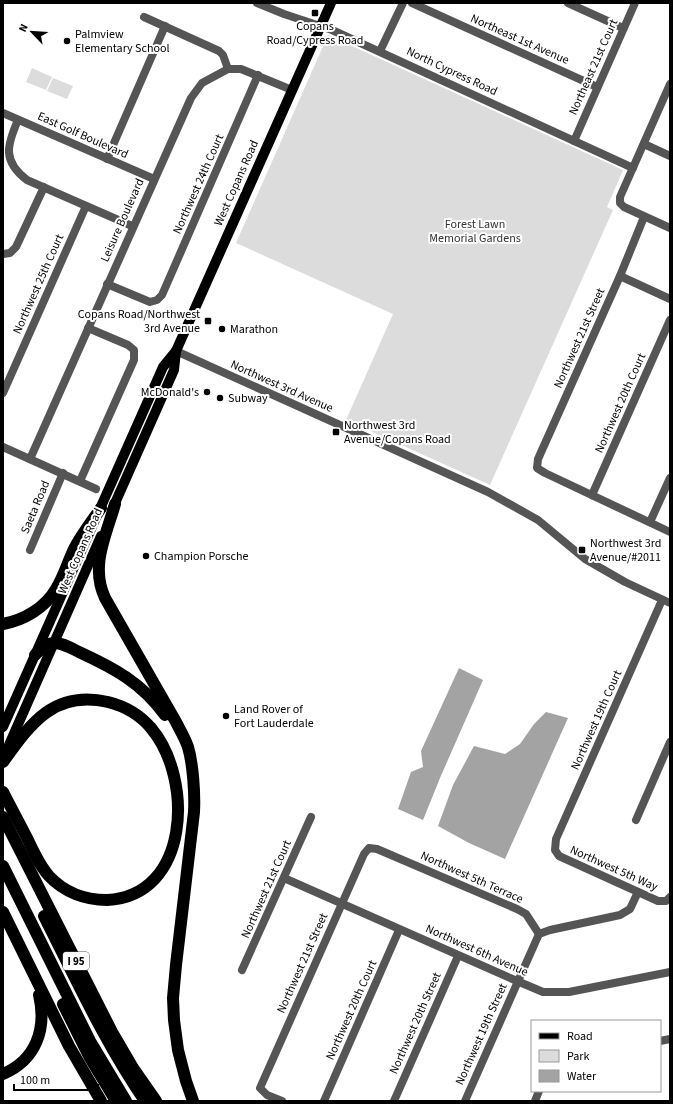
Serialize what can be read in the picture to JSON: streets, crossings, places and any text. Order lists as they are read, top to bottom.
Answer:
{
  "streets": {
    "highway": ["I 95"],
    "main road": ["West Copans Road"],
    "street": [
      "Northeast 1st Avenue",
      "Northeast 21st Court",
      "North Cypress Road",
      "East Golf Boulevard",
      "Northwest 24th Court",
      "Leisure Boulevard",
      "Northwest 25th Court",
      "Northwest 21st Street",
      "Northwest 3rd Avenue",
      "Northwest 20th Court",
      "Saeta Road",
      "Northwest 19th Court",
      "Northwest 5th Way",
      "Northwest 5th Terrace",
      "Northwest 21st Court",
      "Northwest 6th Avenue",
      "Northwest 20th Street",
      "Northwest 19th Street"
    ]
  },
  "crossings": [
    ["Northeast 1st Avenue", "Northeast 21st Court"],
    ["Northeast 21st Court", "North Cypress Road"],
    ["North Cypress Road", "West Copans Road"],
    ["East Golf Boulevard", "Leisure Boulevard"],
    ["West Copans Road", "Northwest 3rd Avenue"],
    ["Northwest 24th Court", "Leisure Boulevard"],
    ["Northwest 21st Street", "Northwest 20th Court"],
    ["Northwest 21st Street", "Northwest 5th Terrace"],
    ["Northwest 21st Street", "Northwest 6th Avenue"],
    ["Northwest 3rd Avenue", "Northwest 19th Court"],
    ["Northwest 20th Court", "Northwest 6th Avenue"],
    ["Northwest 19th Court", "Northwest 5th Way"],
    ["Northwest 5th Terrace", "Northwest 19th Street"],
    ["Northwest 21st Court", "Northwest 6th Avenue"],
    ["Northwest 6th Avenue", "Northwest 20th Street"],
    ["Northwest 6th Avenue", "Northwest 19th Street"]
  ],
  "parks": ["Forest Lawn Memorial Gardens"],
  "places": {
    "transit": [
      "Copans Road/Cypress Road",
      "Copans Road/Northwest 3rd Avenue",
      "Northwest 3rd Avenue/Copans Road",
      "Northwest 3rd Avenue/#2011"
    ],
    "other": [
      "Palmview Elementary School",
      "Marathon",
      "McDonald's",
      "Subway",
      "Champion Porsche",
      "Land Rover of Fort Lauderdale"
    ]
  },
  "legend": ["Road", "Park", "Water"],
  "scale_bar": "100 m",
  "north": "top left"
}
